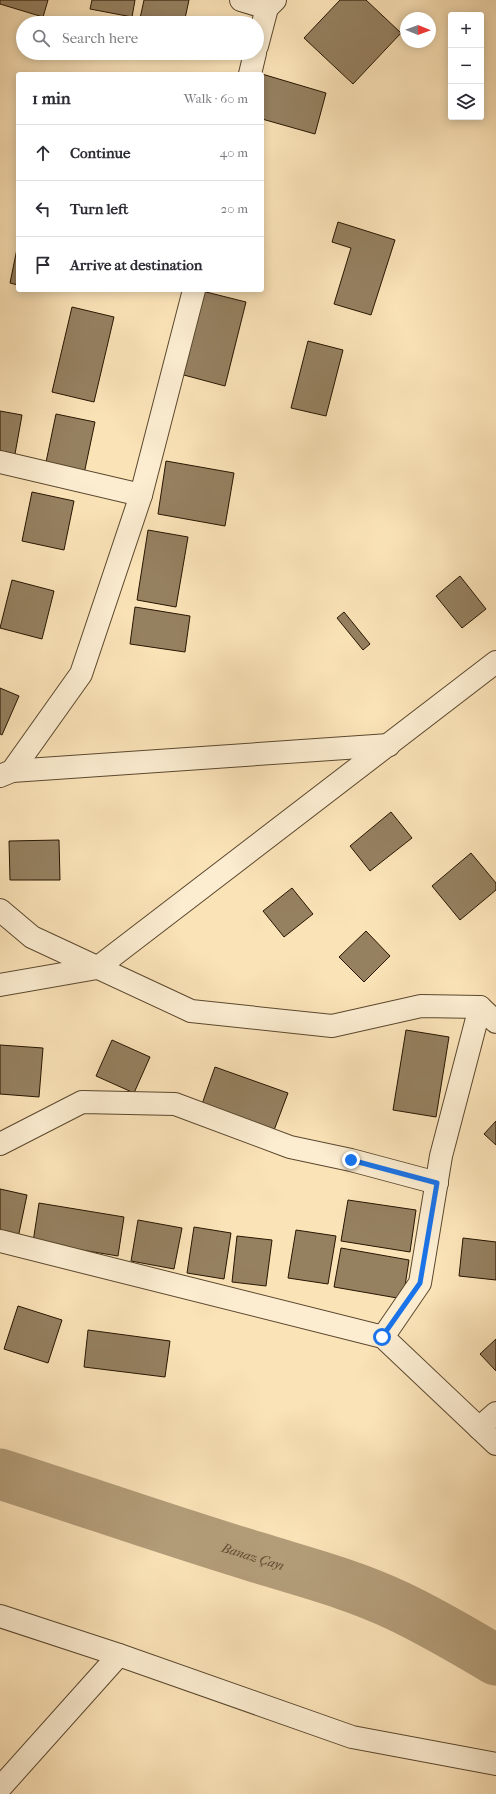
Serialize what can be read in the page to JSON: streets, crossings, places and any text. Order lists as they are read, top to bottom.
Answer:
{
  "water": ["Banaz Çayı"],
  "north": "right",
  "page": {
    "map_buttons": ["+", "−"],
    "search": "Search here",
    "heading": ["1 min", "Walk · 60 m"],
    "list": [
      ["Continue", "40 m"],
      ["Turn left", "20 m"],
      "Arrive at destination"
    ]
  }
}
